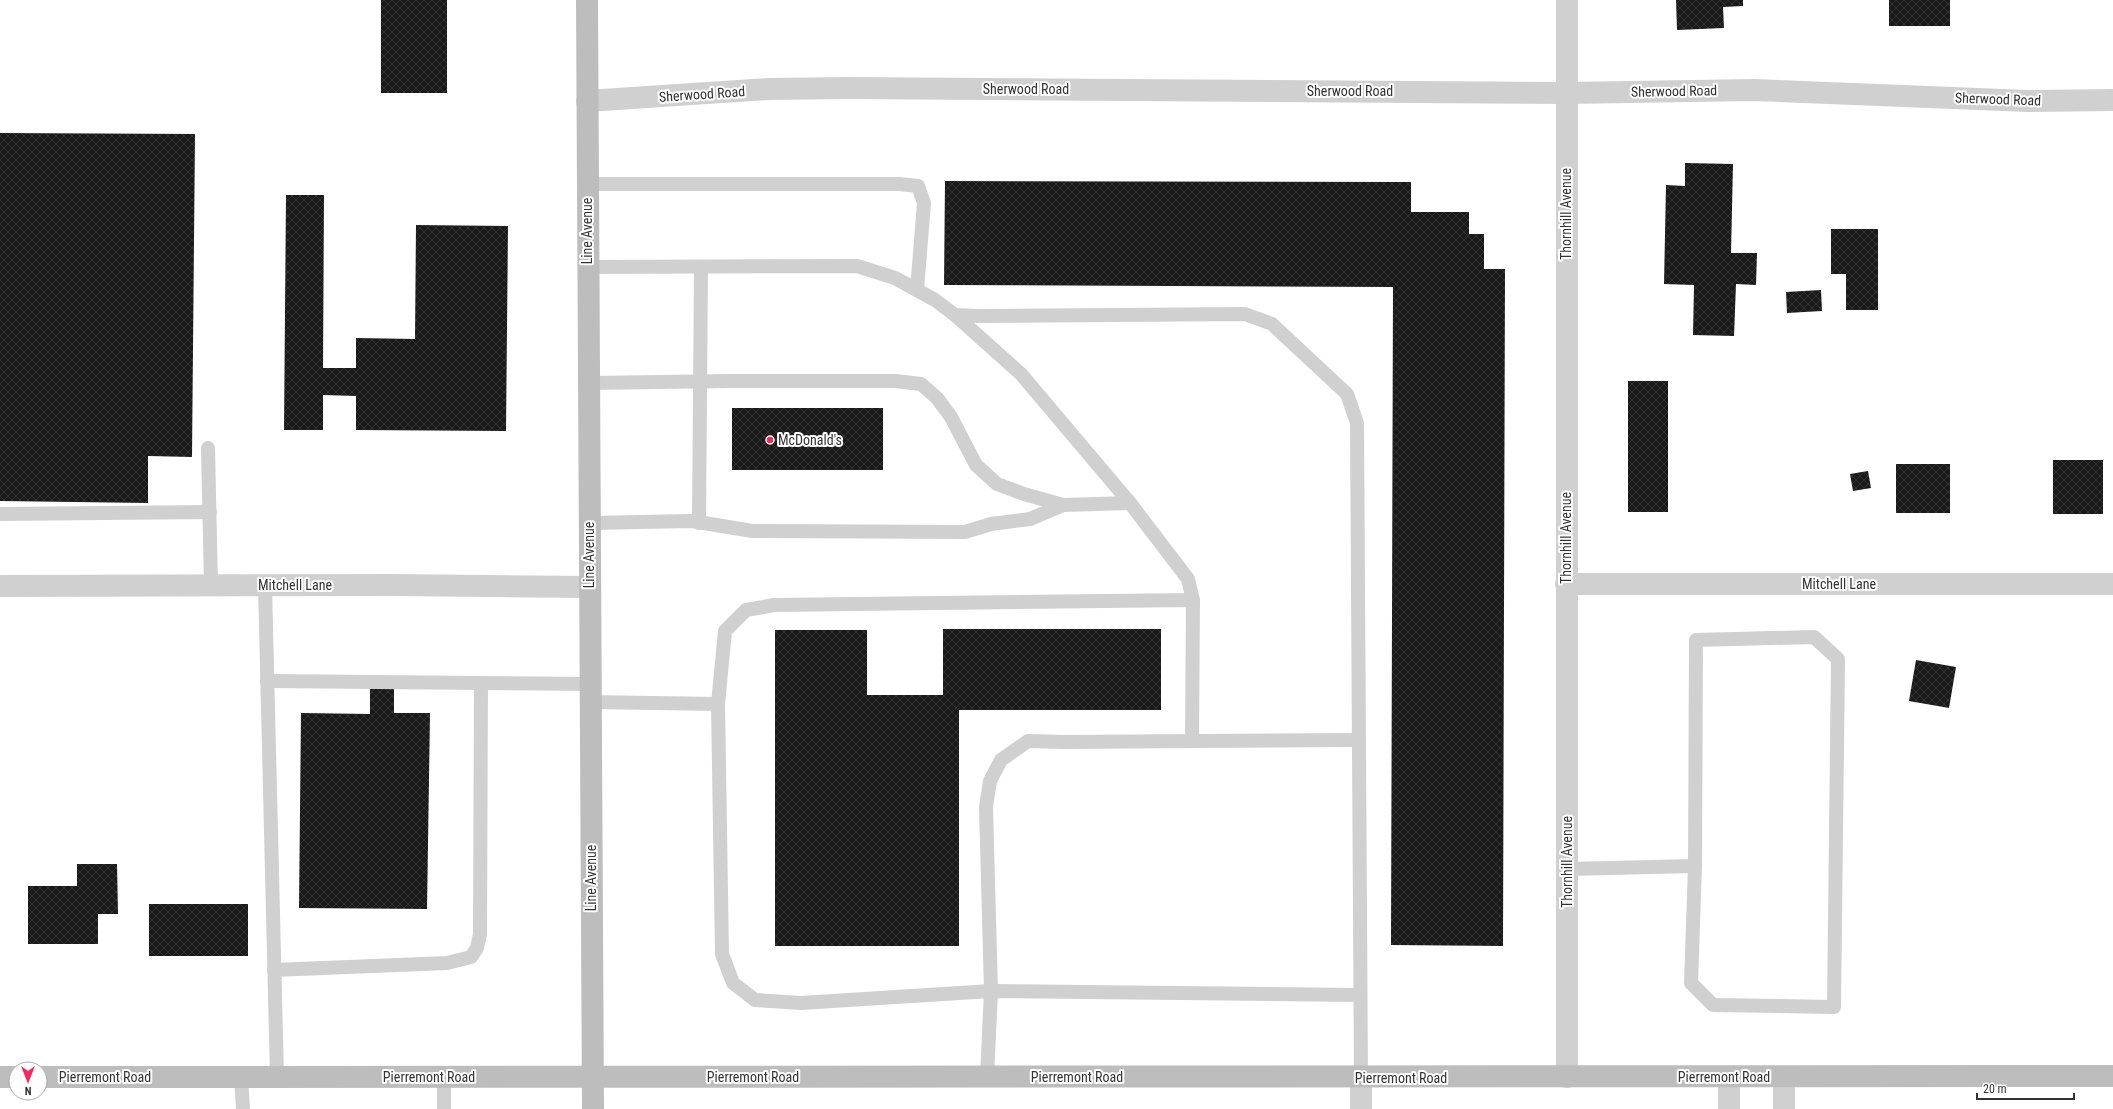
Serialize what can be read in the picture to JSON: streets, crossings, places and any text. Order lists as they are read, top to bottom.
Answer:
{
  "streets": {
    "main road": ["Line Avenue", "Pierremont Road"],
    "street": ["Sherwood Road", "Thornhill Avenue", "Mitchell Lane"]
  },
  "crossings": [
    ["Sherwood Road", "Thornhill Avenue"],
    ["Sherwood Road", "Line Avenue"],
    ["Thornhill Avenue", "Mitchell Lane"],
    ["Thornhill Avenue", "Pierremont Road"],
    ["Line Avenue", "Mitchell Lane"],
    ["Line Avenue", "Pierremont Road"]
  ],
  "places": ["McDonald's"],
  "scale_bar": "20 m",
  "north": "bottom"
}
